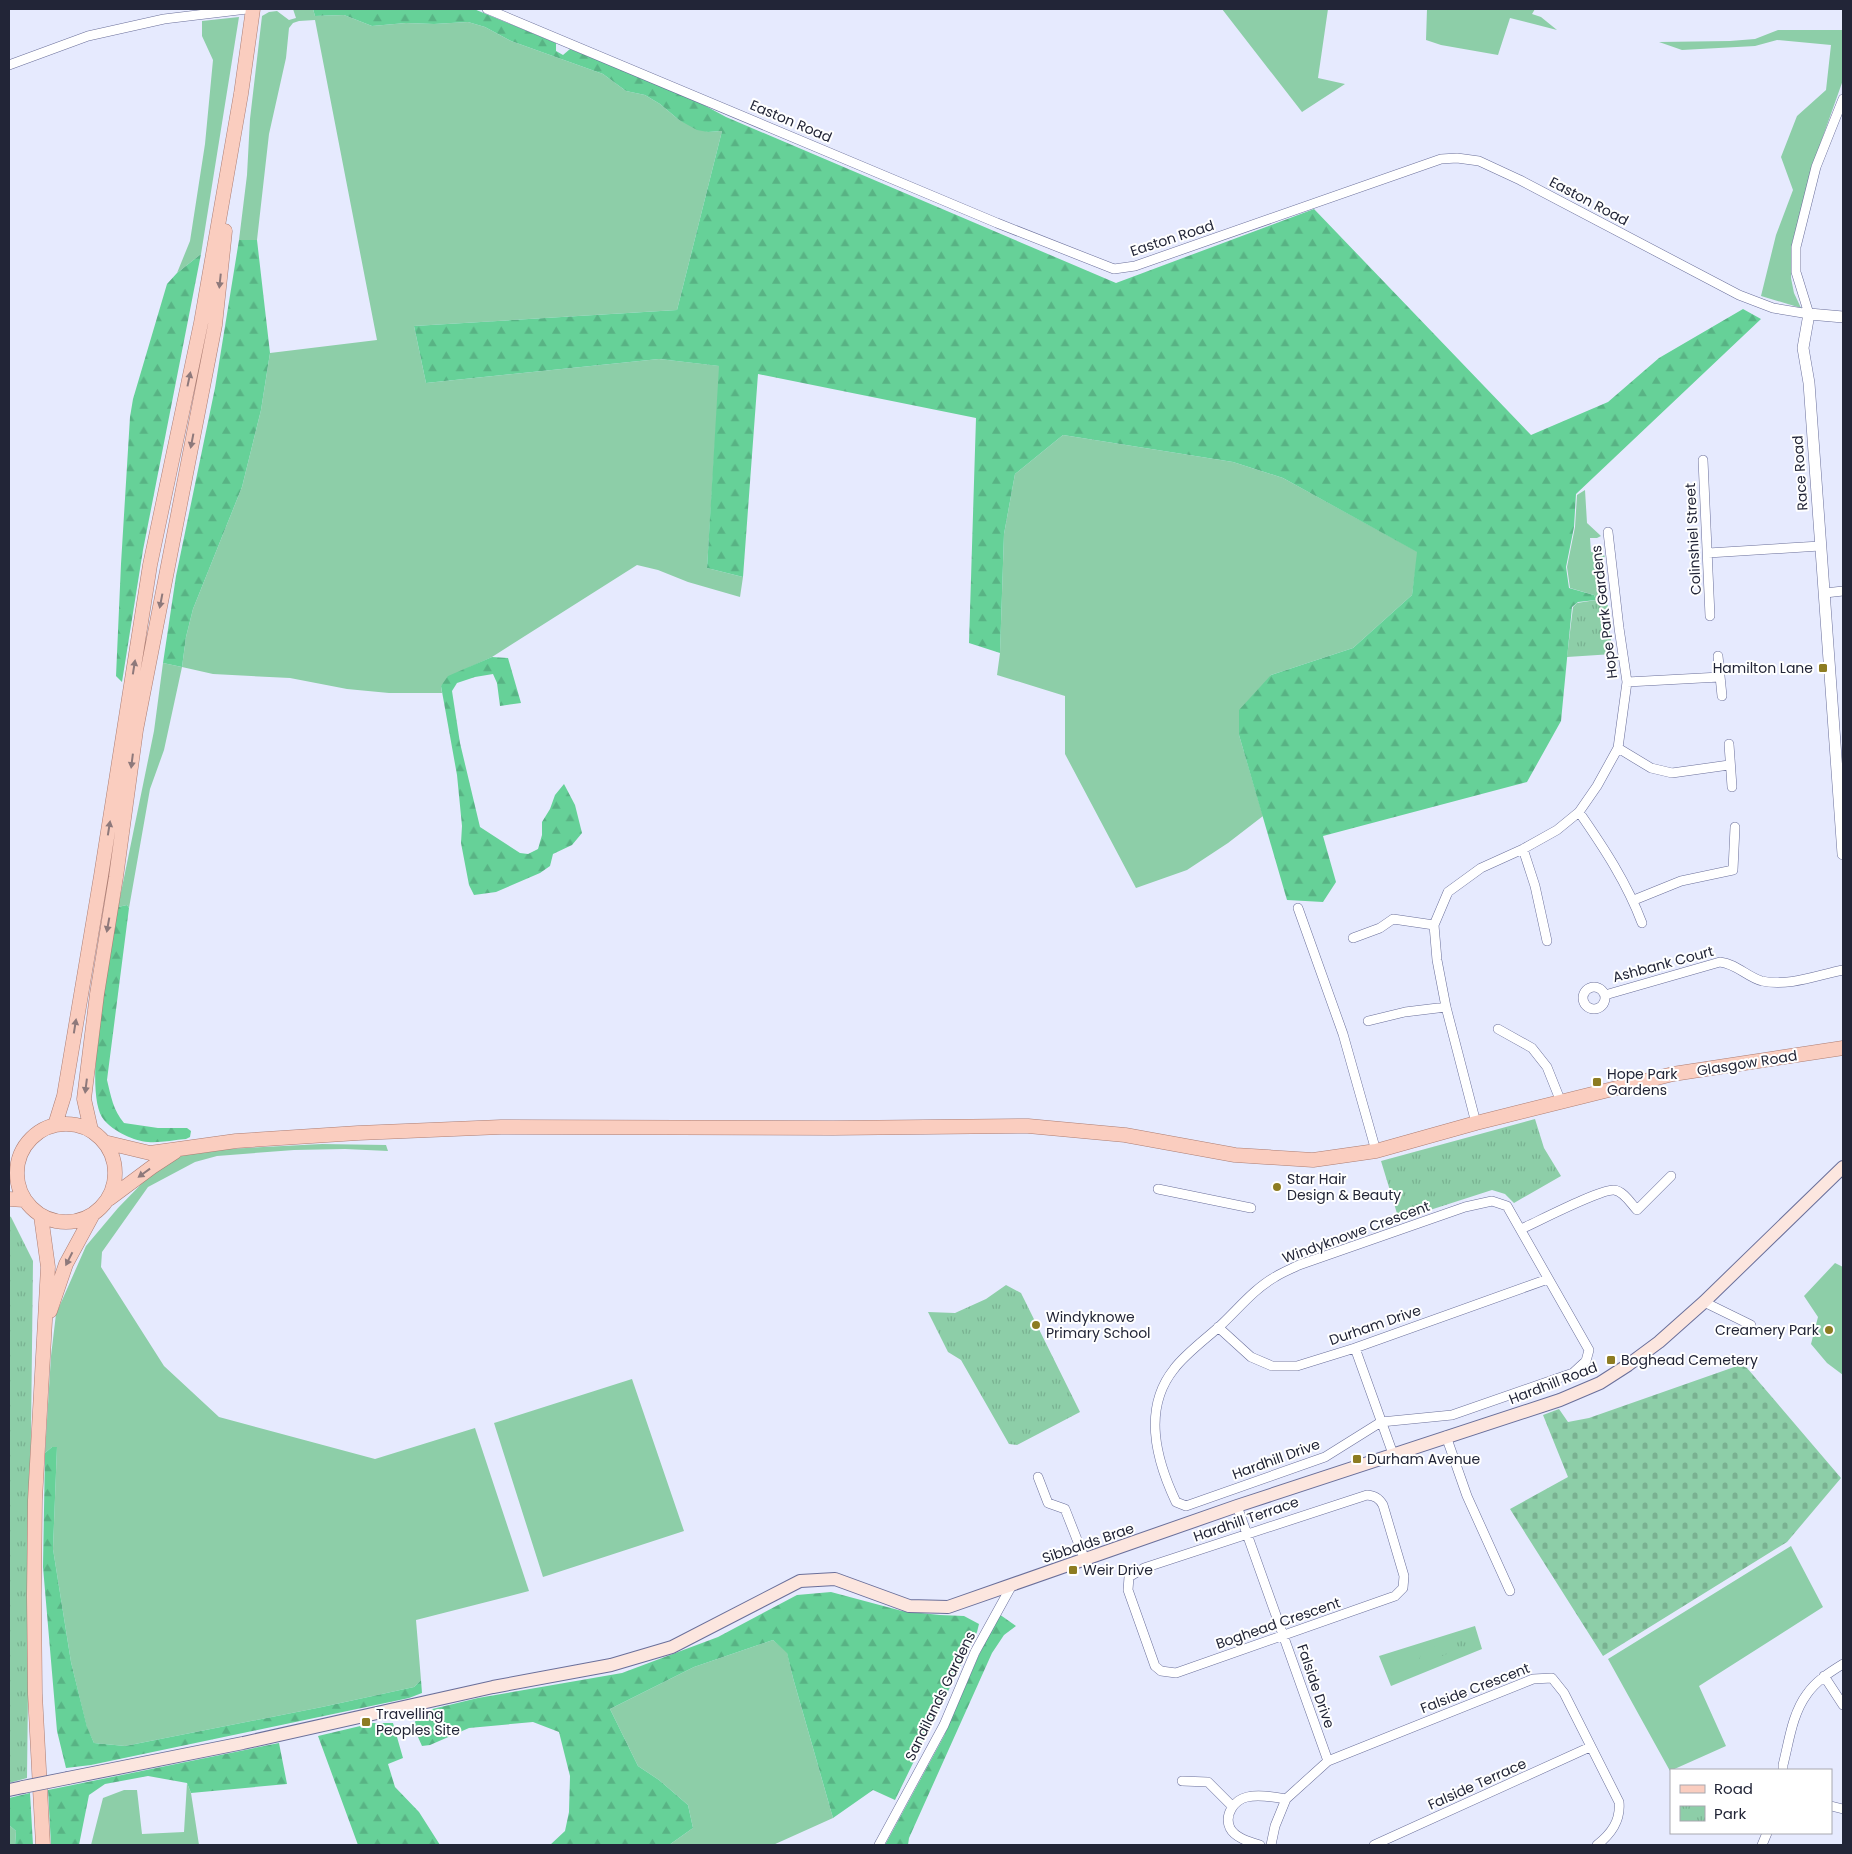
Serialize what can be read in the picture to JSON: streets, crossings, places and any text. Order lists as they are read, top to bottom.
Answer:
{
  "streets": {
    "main road": ["Glasgow Road", "Hardhill Road", "Sibbalds Brae"],
    "street": [
      "Easton Road",
      "Race Road",
      "Colinshiel Street",
      "Hope Park Gardens",
      "Ashbank Court",
      "Windyknowe Crescent",
      "Durham Drive",
      "Hardhill Drive",
      "Hardhill Terrace",
      "Boghead Crescent",
      "Falside Drive",
      "Falside Crescent",
      "Sandilands Gardens",
      "Falside Terrace"
    ]
  },
  "crossings": [
    ["Easton Road", "Race Road"],
    ["Hope Park Gardens", "Glasgow Road"],
    ["Windyknowe Crescent", "Durham Drive"],
    ["Windyknowe Crescent", "Hardhill Drive"],
    ["Hardhill Road", "Sibbalds Brae"],
    ["Hardhill Road", "Falside Drive"],
    ["Hardhill Terrace", "Boghead Crescent"],
    ["Hardhill Terrace", "Falside Drive"],
    ["Sibbalds Brae", "Falside Drive"],
    ["Sibbalds Brae", "Sandilands Gardens"],
    ["Boghead Crescent", "Falside Drive"],
    ["Falside Drive", "Falside Crescent"],
    ["Falside Crescent", "Falside Terrace"]
  ],
  "places": {
    "transit": [
      "Hamilton Lane",
      "Hope Park Gardens",
      "Boghead Cemetery",
      "Durham Avenue",
      "Weir Drive",
      "Travelling Peoples Site"
    ],
    "other": ["Star Hair Design & Beauty", "Windyknowe Primary School", "Creamery Park"]
  },
  "legend": ["Road", "Park"]
}
